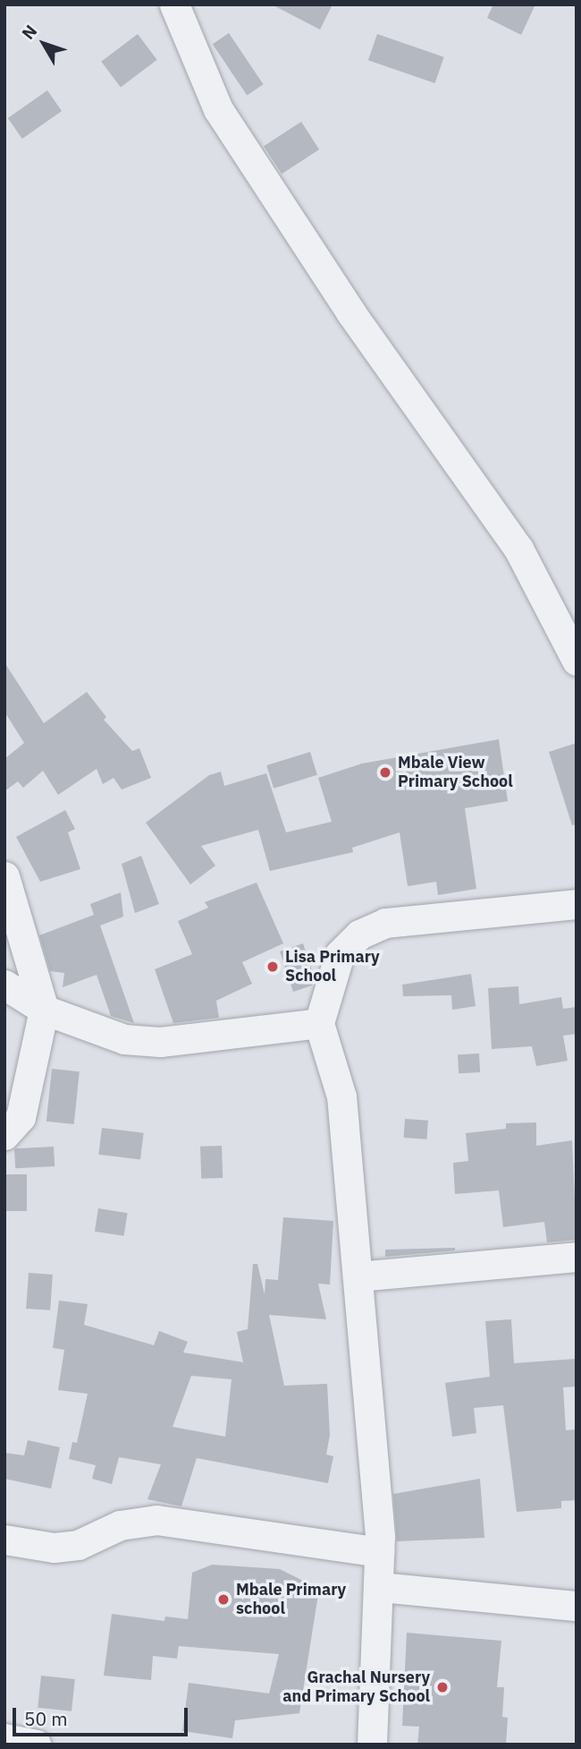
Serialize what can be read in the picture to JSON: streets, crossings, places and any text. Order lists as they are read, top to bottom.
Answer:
{
  "places": [
    "Mbale View Primary School",
    "Lisa Primary School",
    "Mbale Primary school",
    "Grachal Nursery and Primary School"
  ],
  "scale_bar": "50 m",
  "north": "top left"
}
